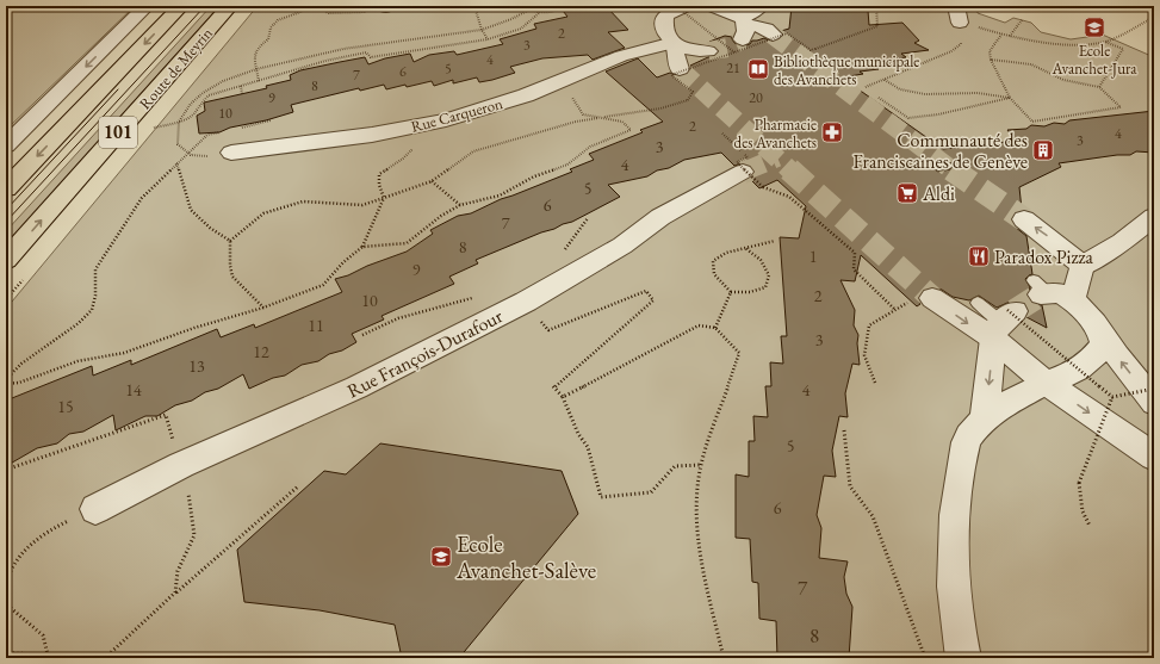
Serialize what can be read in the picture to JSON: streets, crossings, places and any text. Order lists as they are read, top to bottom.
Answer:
{
  "streets": {
    "main road": ["Route de Meyrin", "101"],
    "street": ["Rue Carqueron", "Rue François-Durafour"]
  },
  "places": {
    "school or university": ["Ecole Avanchet-Jura", "Ecole Avanchet-Salève"],
    "library": ["Bibliothèque municipale des Avanchets"],
    "pharmacy": ["Pharmacie des Avanchets"],
    "building": ["Communauté des Franciscaines de Genève"],
    "supermarket": ["Aldi"],
    "restaurant": ["Paradox Pizza"]
  },
  "house_numbers": [
    "2",
    "3",
    "4",
    "5",
    "21",
    "6",
    "7",
    "8",
    "9",
    "20",
    "10",
    "2",
    "4",
    "3",
    "3",
    "4",
    "5",
    "6",
    "7",
    "8",
    "1",
    "9",
    "2",
    "10",
    "11",
    "3",
    "12",
    "13",
    "14",
    "4",
    "15",
    "5",
    "6",
    "7",
    "8"
  ]
}
